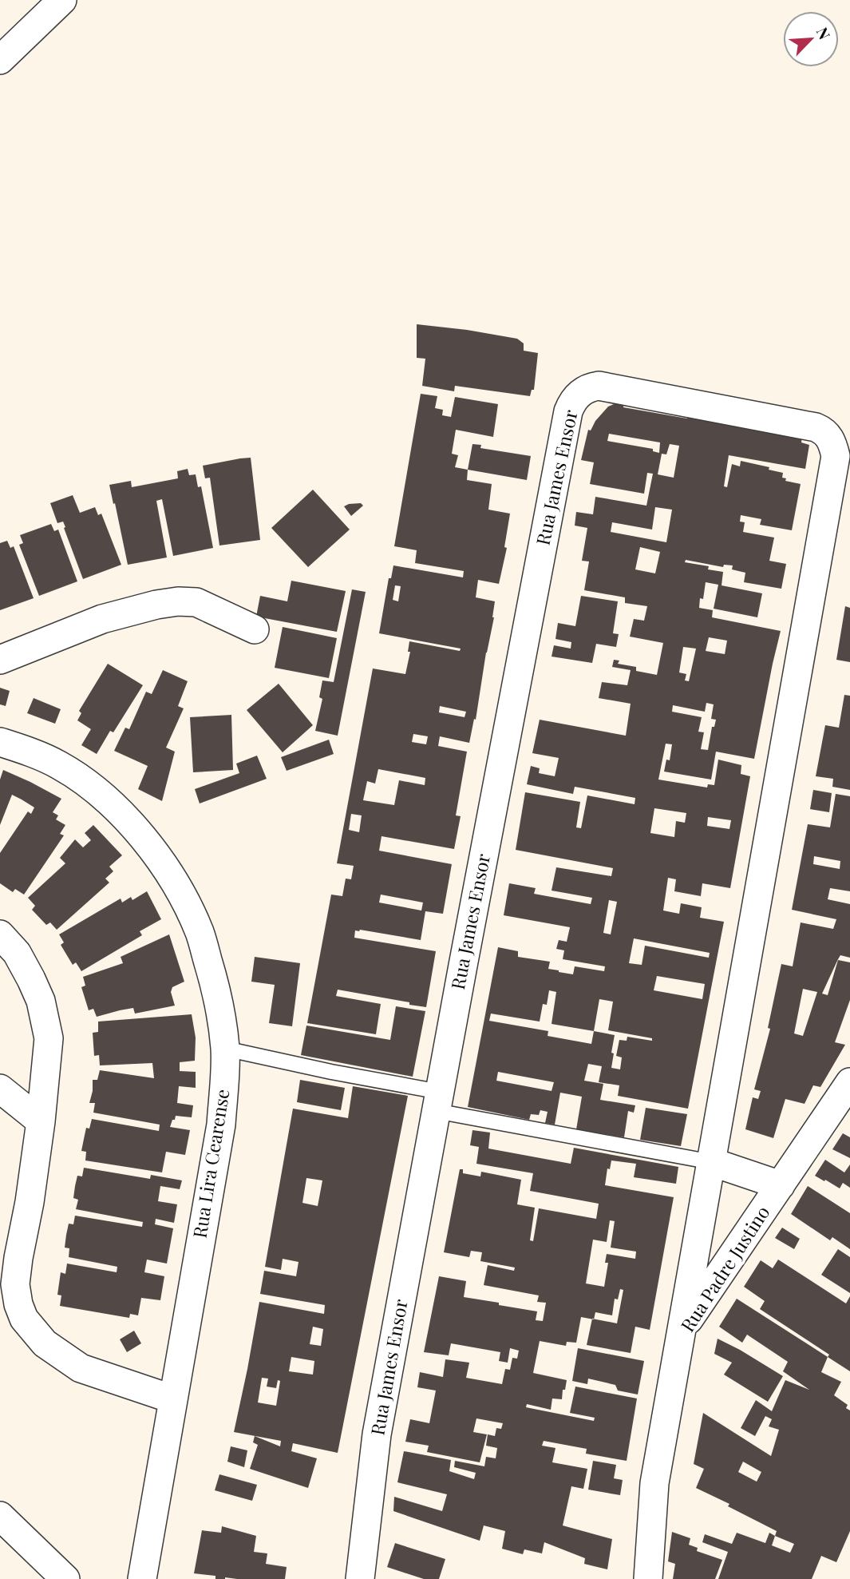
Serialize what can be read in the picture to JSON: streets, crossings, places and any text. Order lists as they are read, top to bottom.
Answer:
{
  "streets": {
    "street": ["Rua James Ensor", "Rua Lira Cearense", "Rua Padre Justino"]
  },
  "crossings": [
    ["Rua James Ensor", "Rua Padre Justino"]
  ],
  "north": "top right"
}
